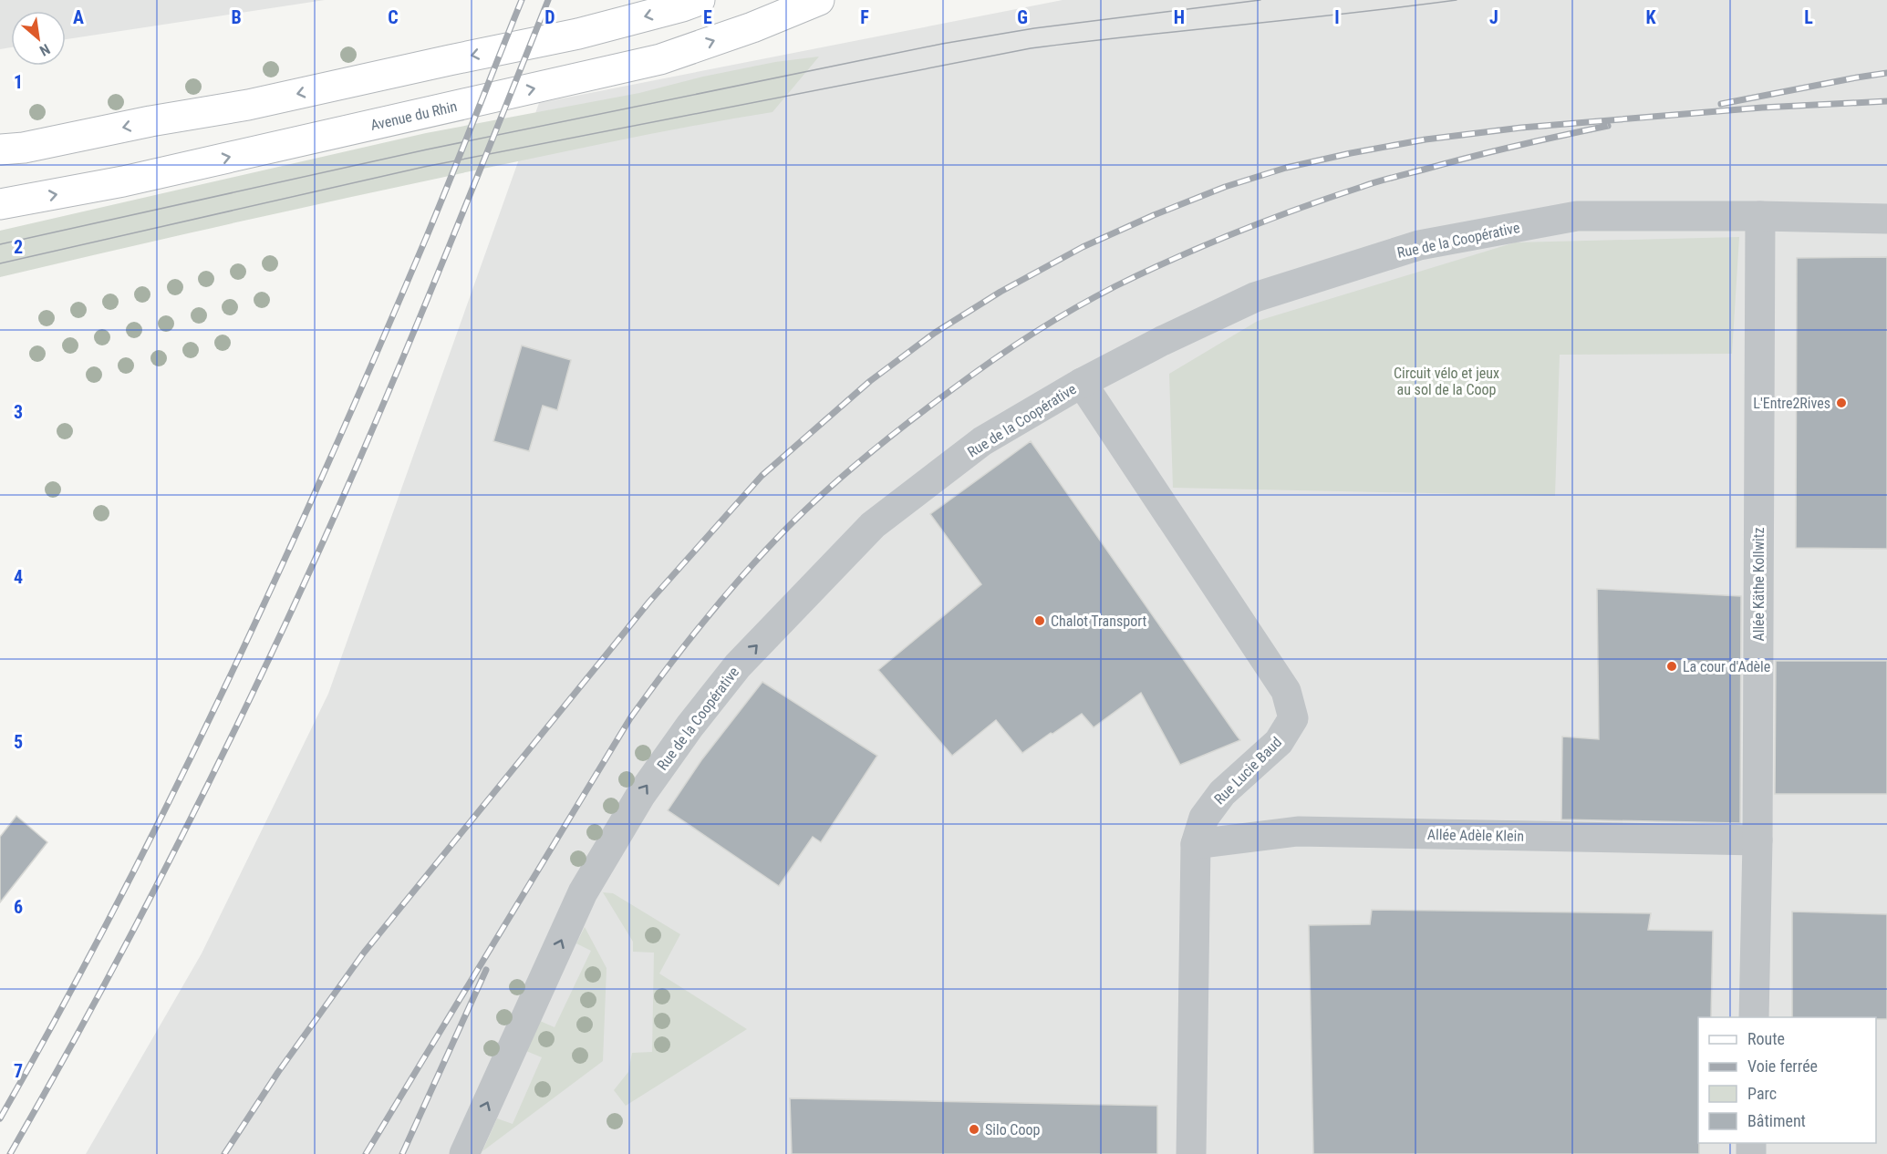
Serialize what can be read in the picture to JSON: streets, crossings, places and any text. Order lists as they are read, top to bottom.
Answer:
{
  "streets": {
    "main road": ["Avenue du Rhin"],
    "street": [
      "Rue de la Coopérative",
      "Allée Käthe Kollwitz",
      "Rue Lucie Baud",
      "Allée Adèle Klein"
    ]
  },
  "crossings": [
    ["Rue de la Coopérative", "Allée Käthe Kollwitz"],
    ["Rue de la Coopérative", "Rue Lucie Baud"],
    ["Allée Käthe Kollwitz", "Allée Adèle Klein"],
    ["Rue Lucie Baud", "Allée Adèle Klein"]
  ],
  "one_way": ["Rue de la Coopérative"],
  "parks": ["Circuit vélo et jeux au sol de la Coop"],
  "places": [
    "L'Entre2Rives",
    "Chalot Transport",
    "La cour d'Adèle",
    "Silo Coop"
  ],
  "legend": [
    "Route",
    "Voie ferrée",
    "Parc",
    "Bâtiment"
  ],
  "north": "bottom right",
  "grid": {
    "columns": [
      "A",
      "B",
      "C",
      "D",
      "E",
      "F",
      "G",
      "H",
      "I",
      "J",
      "K",
      "L"
    ],
    "rows": [
      "1",
      "2",
      "3",
      "4",
      "5",
      "6",
      "7"
    ]
  }
}
